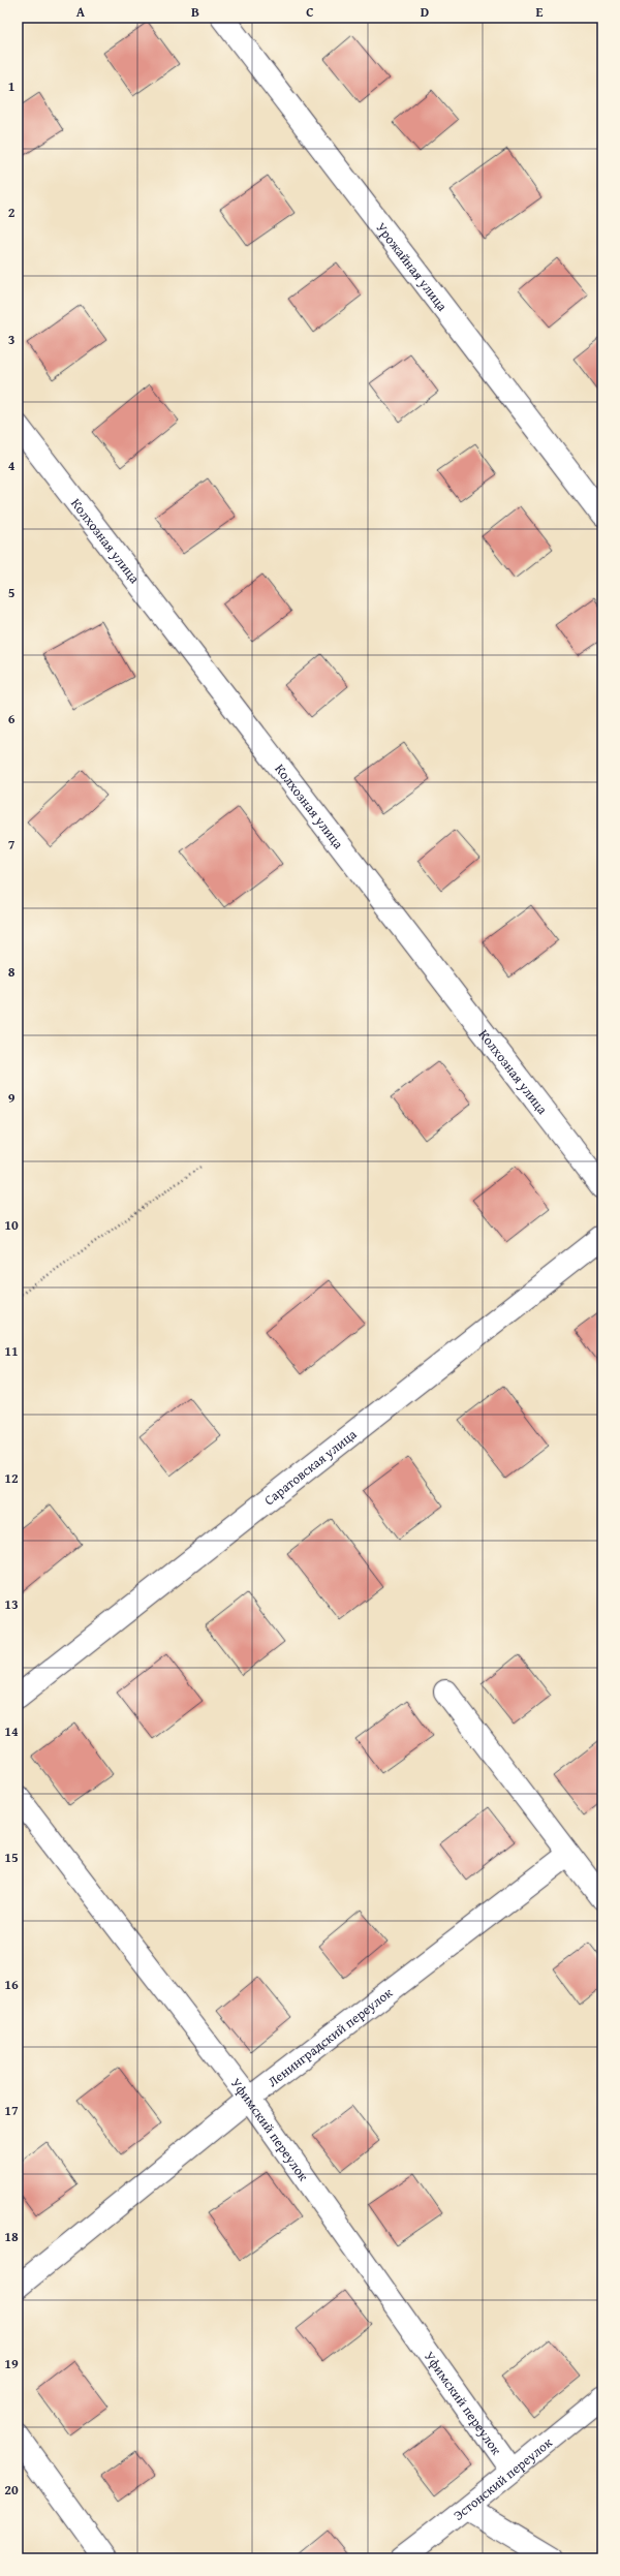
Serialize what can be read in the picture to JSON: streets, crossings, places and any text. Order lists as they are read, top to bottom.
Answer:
{
  "streets": {
    "street": [
      "Урожайная улица",
      "Колхозная улица",
      "Саратовская улица",
      "Ленинградский переулок",
      "Уфимский переулок",
      "Эстонский переулок"
    ]
  },
  "crossings": [
    ["Ленинградский переулок", "Уфимский переулок"],
    ["Уфимский переулок", "Эстонский переулок"]
  ],
  "grid": {
    "columns": [
      "A",
      "B",
      "C",
      "D",
      "E"
    ],
    "rows": [
      "1",
      "2",
      "3",
      "4",
      "5",
      "6",
      "7",
      "8",
      "9",
      "10",
      "11",
      "12",
      "13",
      "14",
      "15",
      "16",
      "17",
      "18",
      "19",
      "20"
    ]
  }
}
